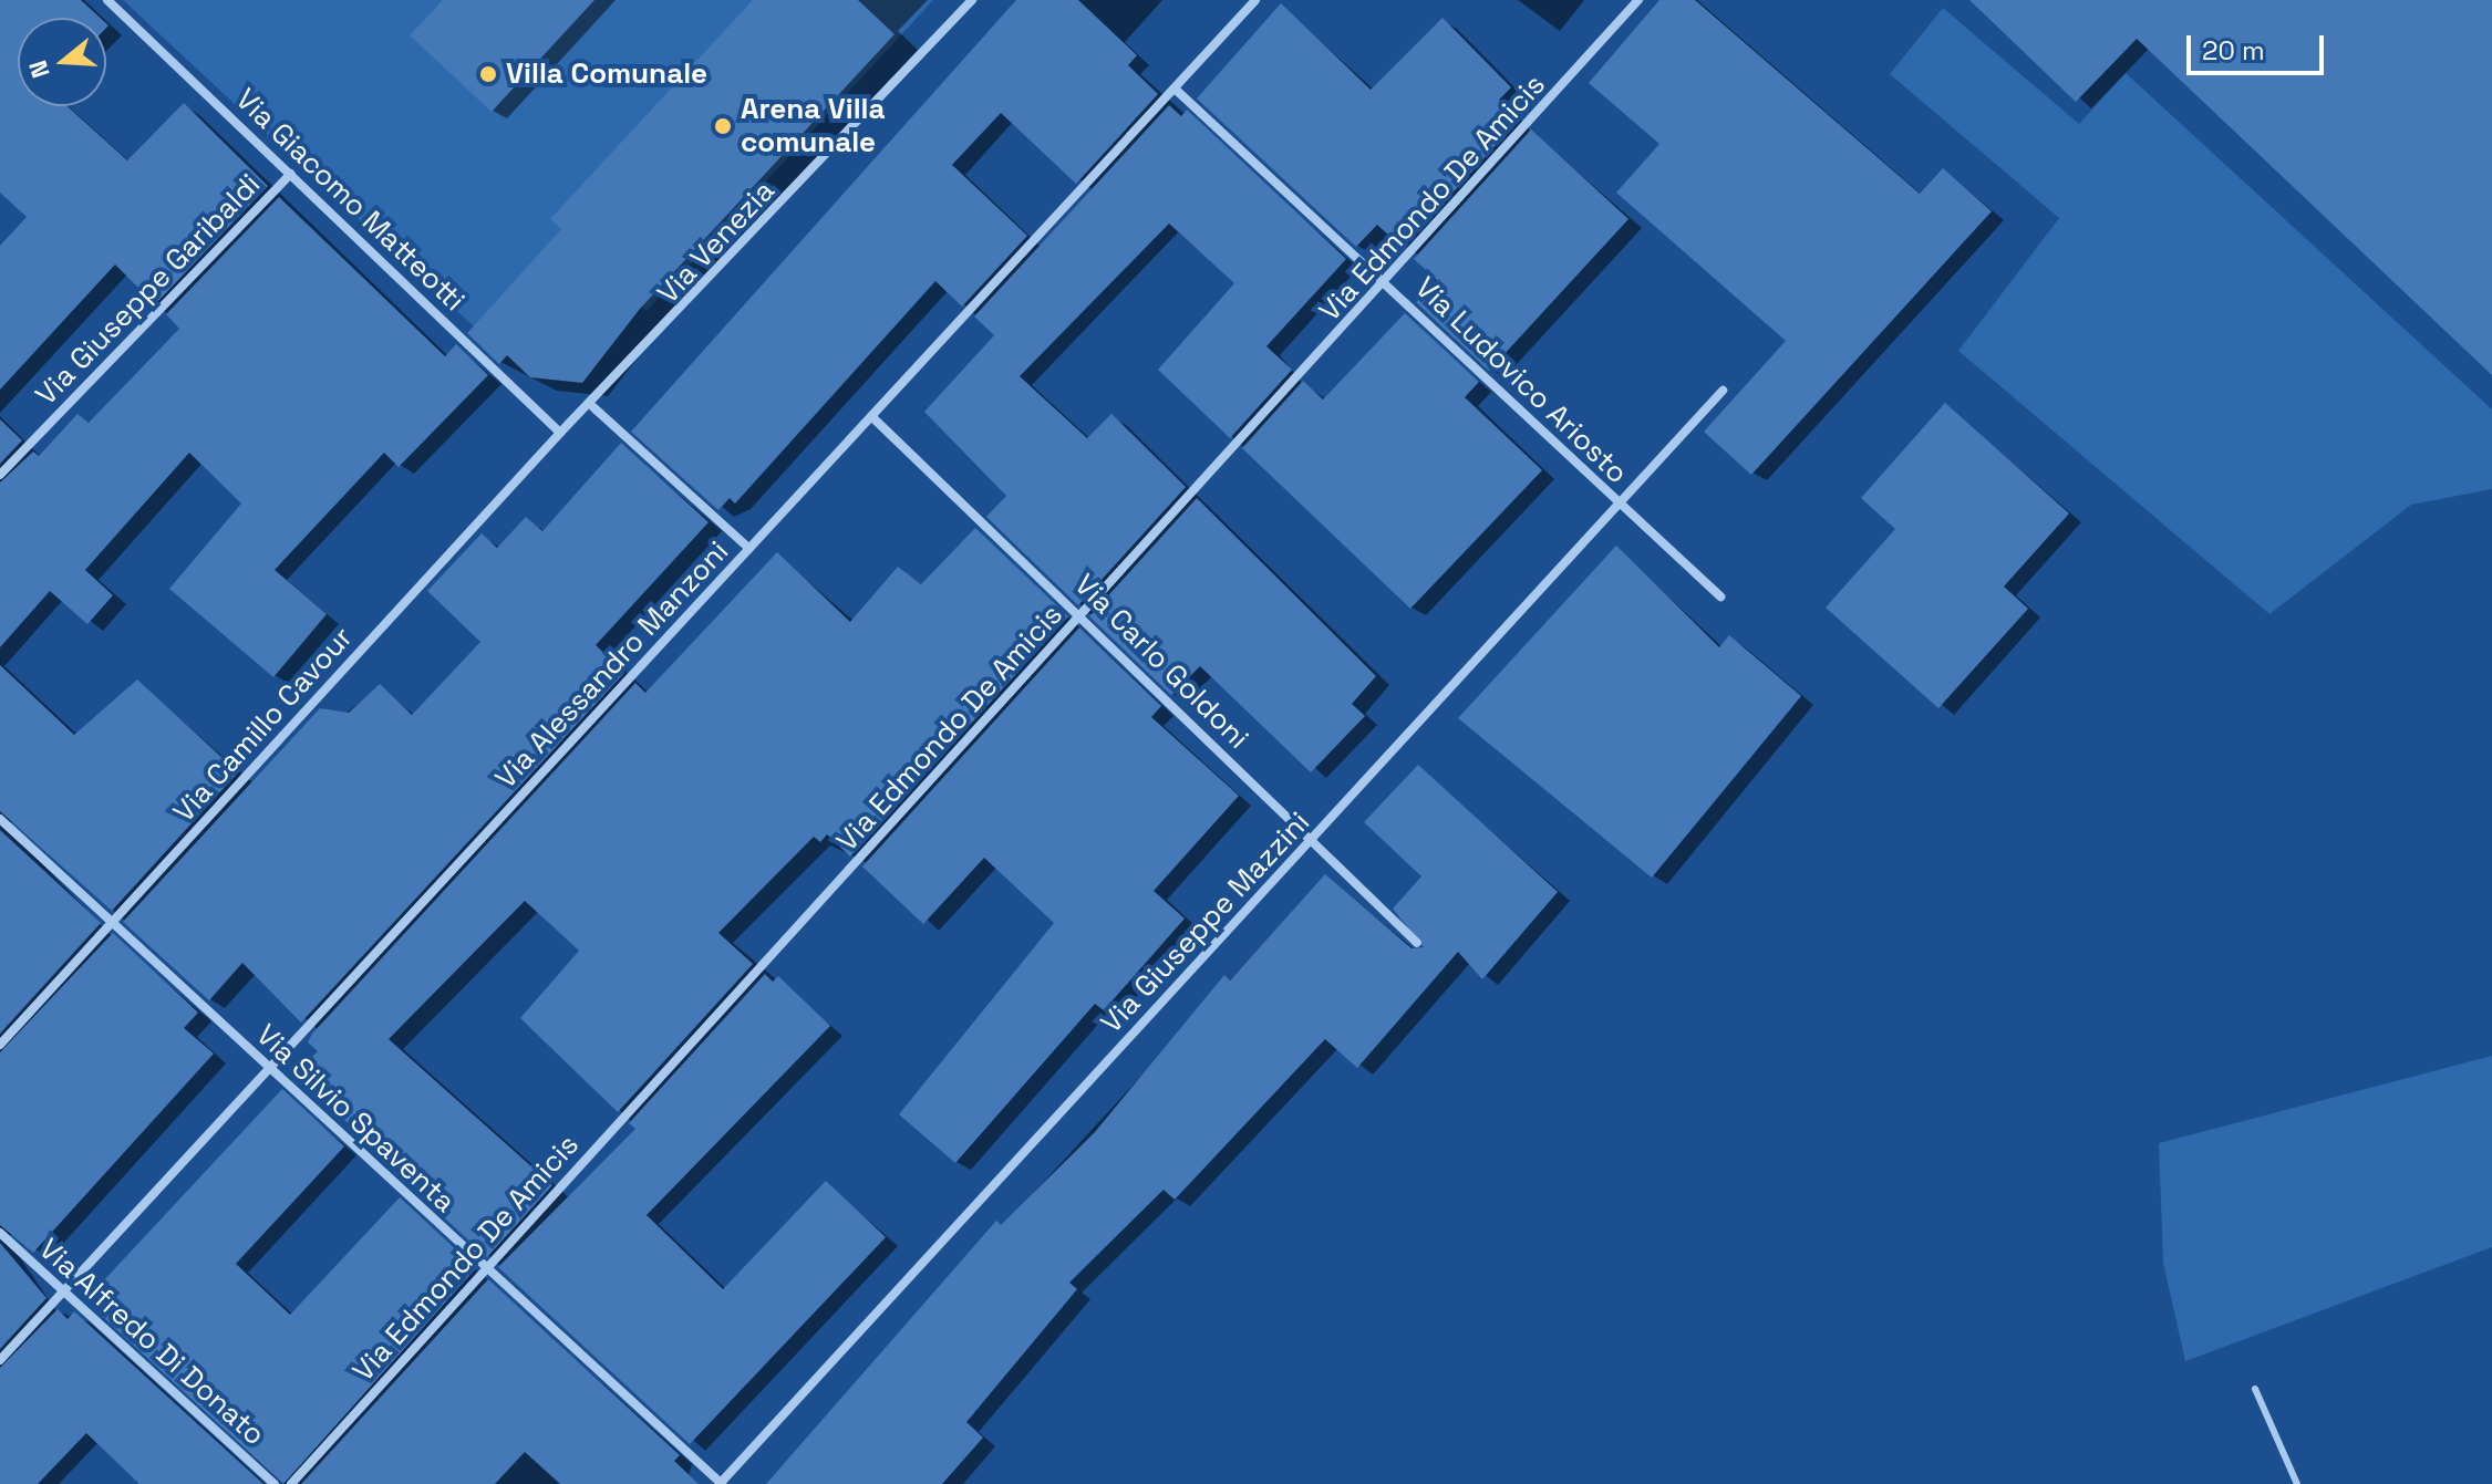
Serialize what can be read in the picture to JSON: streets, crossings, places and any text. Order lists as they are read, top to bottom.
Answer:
{
  "streets": {
    "street": [
      "Via Edmondo De Amicis",
      "Via Giacomo Matteotti",
      "Via Venezia",
      "Via Giuseppe Garibaldi",
      "Via Ludovico Ariosto",
      "Via Carlo Goldoni",
      "Via Alessandro Manzoni",
      "Via Camillo Cavour",
      "Via Giuseppe Mazzini",
      "Via Silvio Spaventa",
      "Via Alfredo Di Donato"
    ]
  },
  "crossings": [
    ["Via Edmondo De Amicis", "Via Ludovico Ariosto"],
    ["Via Edmondo De Amicis", "Via Carlo Goldoni"],
    ["Via Edmondo De Amicis", "Via Silvio Spaventa"],
    ["Via Giacomo Matteotti", "Via Venezia"],
    ["Via Giacomo Matteotti", "Via Giuseppe Garibaldi"],
    ["Via Giacomo Matteotti", "Via Camillo Cavour"],
    ["Via Venezia", "Via Camillo Cavour"],
    ["Via Ludovico Ariosto", "Via Alessandro Manzoni"],
    ["Via Ludovico Ariosto", "Via Giuseppe Mazzini"],
    ["Via Carlo Goldoni", "Via Alessandro Manzoni"],
    ["Via Carlo Goldoni", "Via Giuseppe Mazzini"],
    ["Via Alessandro Manzoni", "Via Silvio Spaventa"],
    ["Via Alessandro Manzoni", "Via Alfredo Di Donato"],
    ["Via Camillo Cavour", "Via Silvio Spaventa"],
    ["Via Giuseppe Mazzini", "Via Silvio Spaventa"]
  ],
  "places": ["Villa Comunale", "Arena Villa comunale"],
  "scale_bar": "20 m",
  "north": "left"
}
